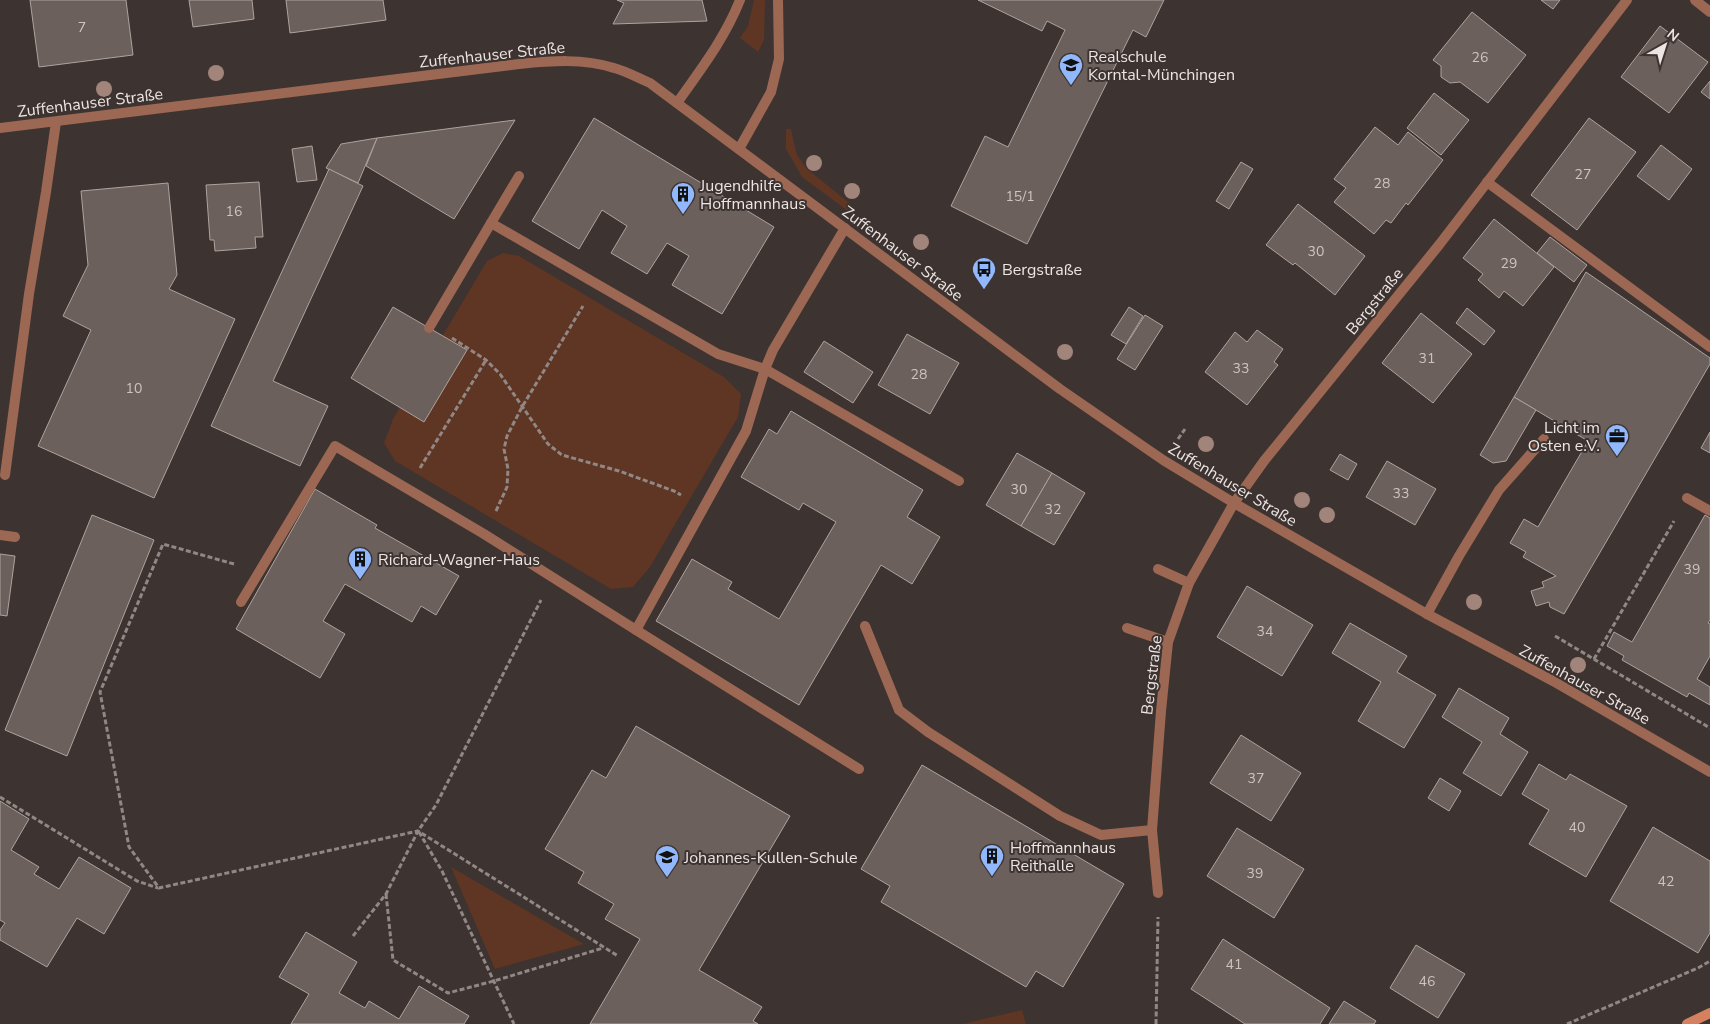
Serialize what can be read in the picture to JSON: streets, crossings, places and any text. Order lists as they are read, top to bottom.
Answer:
{
  "streets": {
    "street": ["Zuffenhauser Straße", "Bergstraße"]
  },
  "crossings": [
    ["Zuffenhauser Straße", "Bergstraße"]
  ],
  "places": {
    "school or university": ["Realschule Korntal-Münchingen", "Johannes-Kullen-Schule"],
    "building": ["Jugendhilfe Hoffmannhaus", "Richard-Wagner-Haus", "Hoffmannhaus Reithalle"],
    "bus stop": ["Bergstraße"],
    "office": ["Licht im Osten e.V."]
  },
  "house_numbers": [
    "7",
    "26",
    "27",
    "28",
    "15/1",
    "16",
    "30",
    "29",
    "31",
    "33",
    "28",
    "10",
    "30",
    "33",
    "32",
    "39",
    "34",
    "37",
    "40",
    "39",
    "42",
    "41",
    "46"
  ],
  "north": "top right"
}
